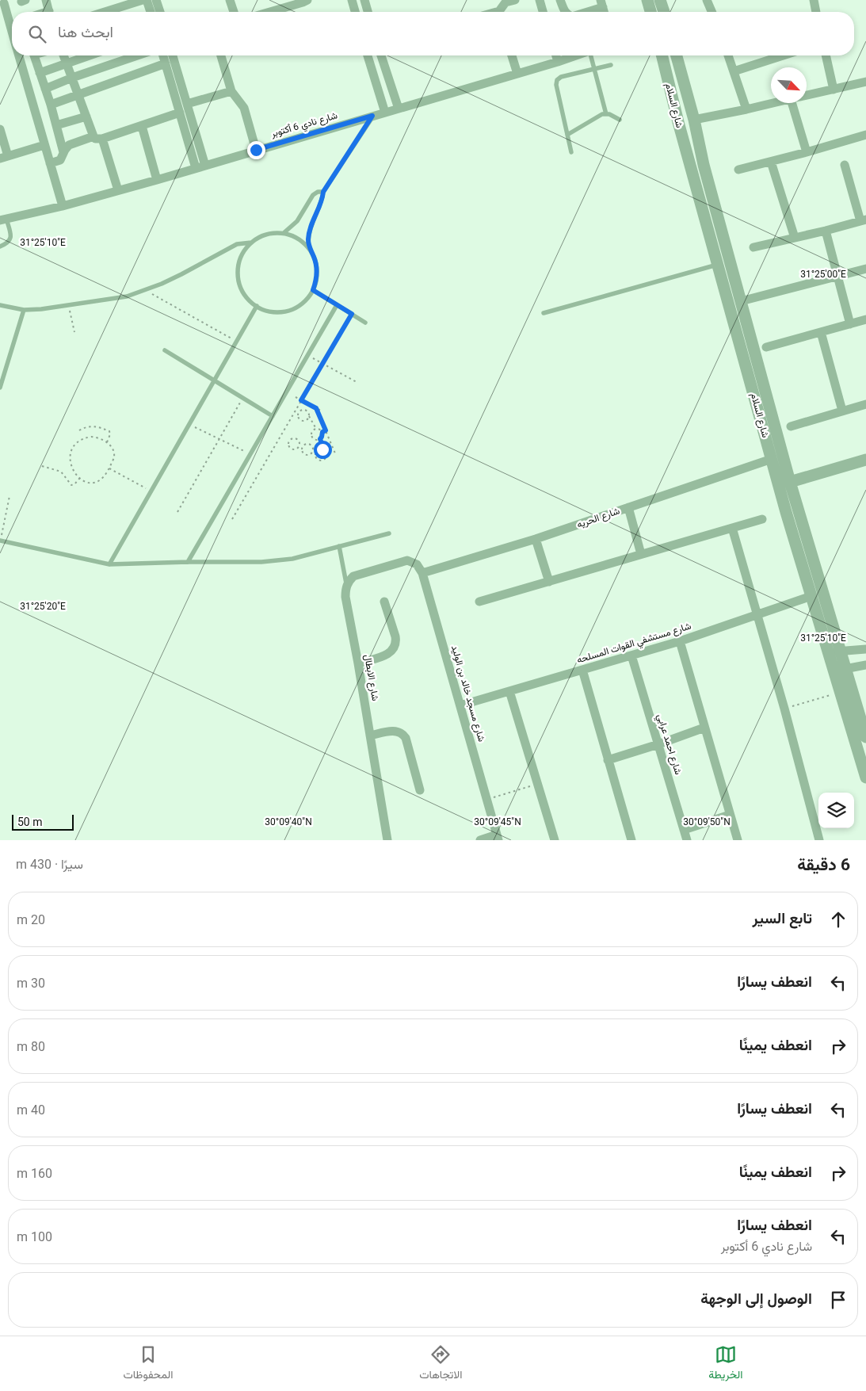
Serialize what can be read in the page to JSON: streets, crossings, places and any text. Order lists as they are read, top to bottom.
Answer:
{
  "streets": {
    "street": [
      "شارع السلام",
      "شارع نادي 6 أكتوبر",
      "شارع الحريه",
      "شارع مستشفي القوات المسلحه",
      "شارع الابطال",
      "شارع مسجد خالد بن الوليد",
      "شارع احمد عرابي"
    ]
  },
  "crossings": [
    ["شارع السلام", "شارع الحريه"],
    ["شارع السلام", "شارع مستشفي القوات المسلحه"],
    ["شارع الحريه", "شارع مسجد خالد بن الوليد"],
    ["شارع مستشفي القوات المسلحه", "شارع مسجد خالد بن الوليد"],
    ["شارع مستشفي القوات المسلحه", "شارع احمد عرابي"]
  ],
  "scale_bar": "50 m",
  "north": "bottom right",
  "page": {
    "search": "ابحث هنا",
    "scale": "50 m",
    "heading": ["6 دقيقة", "سيرًا · 430 m"],
    "list": [
      ["تابع السير", "20 m"],
      ["انعطف يسارًا", "30 m"],
      ["انعطف يمينًا", "80 m"],
      ["انعطف يسارًا", "40 m"],
      ["انعطف يمينًا", "160 m"],
      ["انعطف يسارًا", "شارع نادي 6 أكتوبر", "100 m"],
      "الوصول إلى الوجهة"
    ],
    "nav": ["الخريطة", "الاتجاهات", "المحفوظات"]
  },
  "coordinates": [
    "31°25'10\"E",
    "31°25'00\"E",
    "31°25'20\"E",
    "30°09'40\"N",
    "30°09'45\"N",
    "30°09'50\"N"
  ]
}
